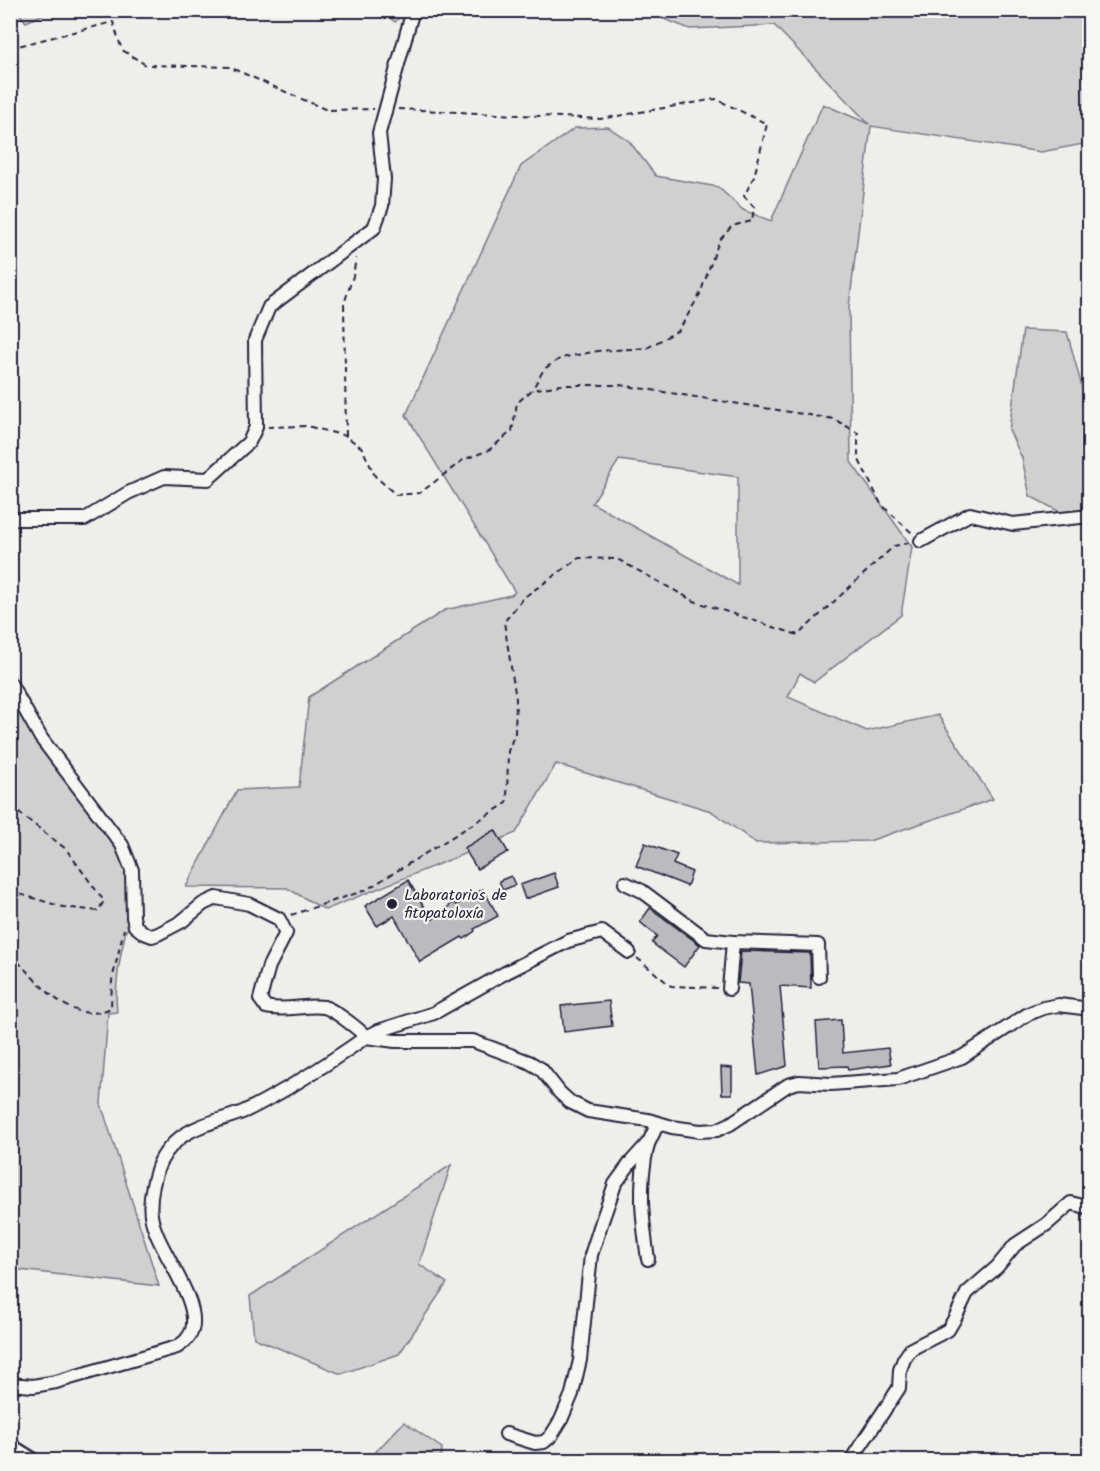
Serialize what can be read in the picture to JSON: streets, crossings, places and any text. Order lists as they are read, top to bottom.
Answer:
{
  "places": ["Laboratorios de fitopatoloxía"]
}
